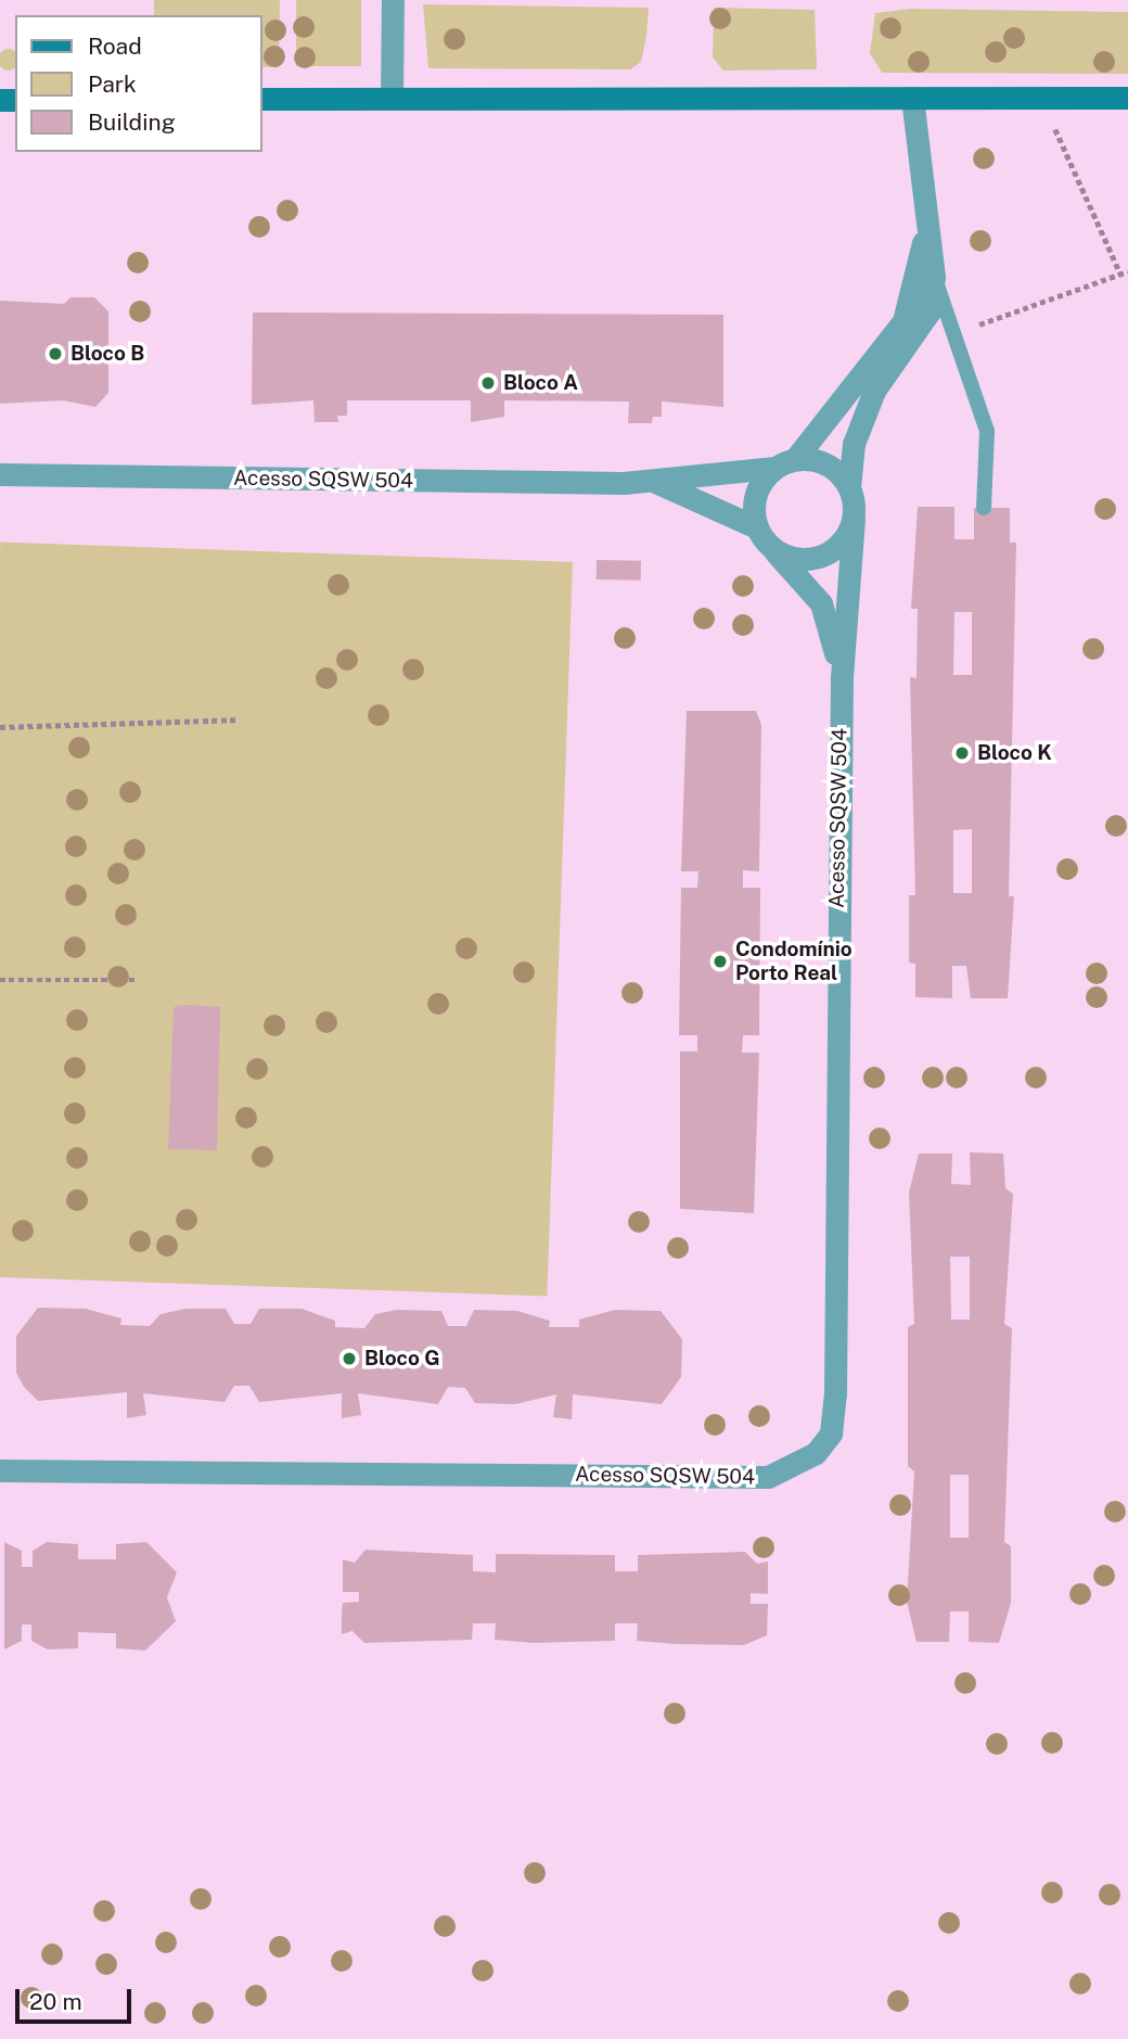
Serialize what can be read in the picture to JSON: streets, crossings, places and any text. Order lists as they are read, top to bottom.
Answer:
{
  "streets": {
    "street": ["Acesso SQSW 504"]
  },
  "places": [
    "Bloco B",
    "Bloco A",
    "Bloco K",
    "Condomínio Porto Real",
    "Bloco G"
  ],
  "legend": ["Road", "Park", "Building"],
  "scale_bar": "20 m"
}
